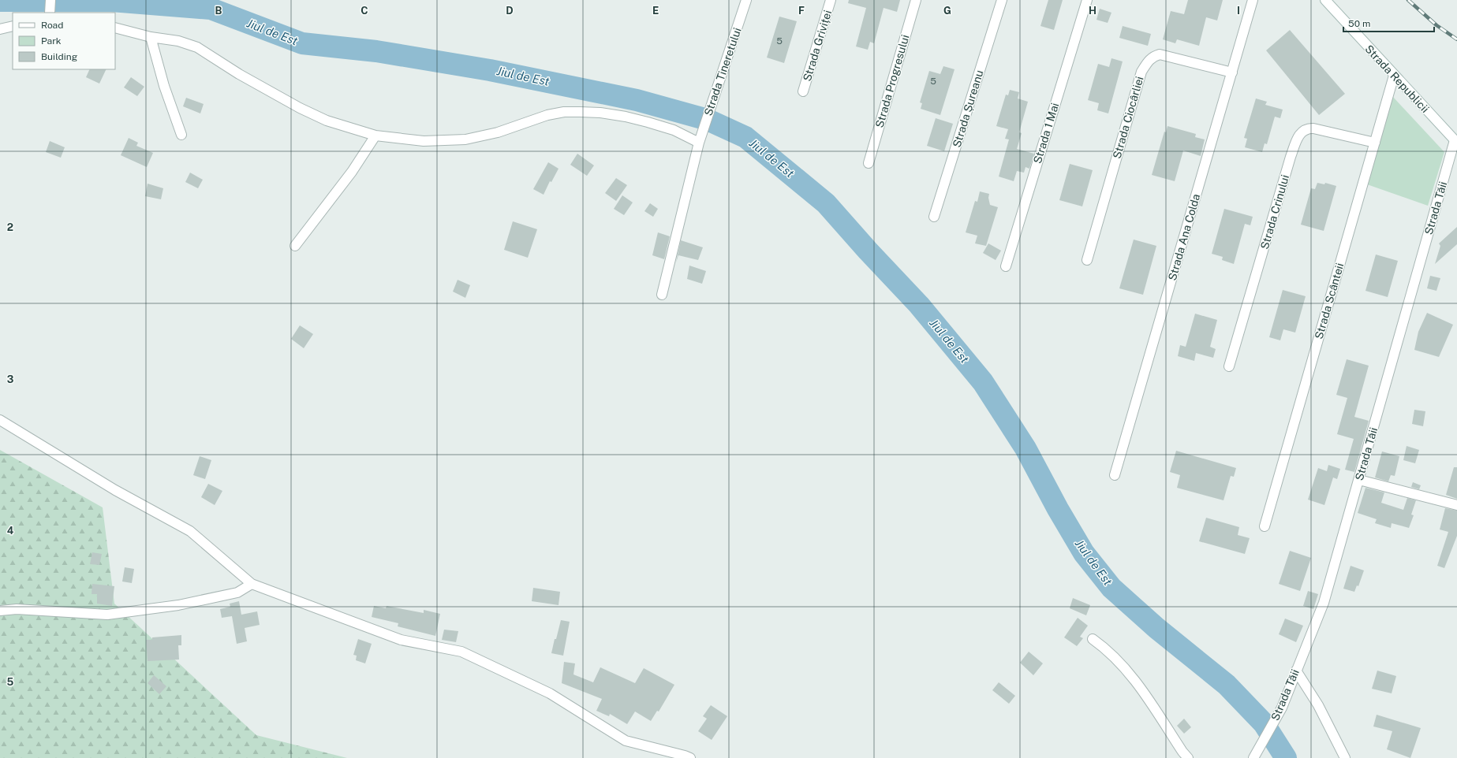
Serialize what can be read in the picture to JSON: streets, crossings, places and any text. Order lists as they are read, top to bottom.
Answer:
{
  "streets": {
    "street": [
      "Strada Griviței",
      "Strada Tineretului",
      "Strada Republicii",
      "Strada Progresului",
      "Strada Șureanu",
      "Strada Ciocârliei",
      "Strada 1 Mai",
      "Strada Tăii",
      "Strada Crinului",
      "Strada Ana Colda",
      "Strada Scânteii"
    ]
  },
  "crossings": [
    ["Strada Republicii", "Strada Tăii"],
    ["Strada Republicii", "Strada Scânteii"],
    ["Strada Ciocârliei", "Strada Ana Colda"],
    ["Strada Crinului", "Strada Scânteii"]
  ],
  "water": ["Jiul de Est"],
  "house_numbers": ["5", "5"],
  "legend": ["Road", "Park", "Building"],
  "scale_bar": "50 m",
  "grid": {
    "columns": [
      "B",
      "C",
      "D",
      "E",
      "F",
      "G",
      "H",
      "I"
    ],
    "rows": [
      "2",
      "3",
      "4",
      "5"
    ]
  }
}
